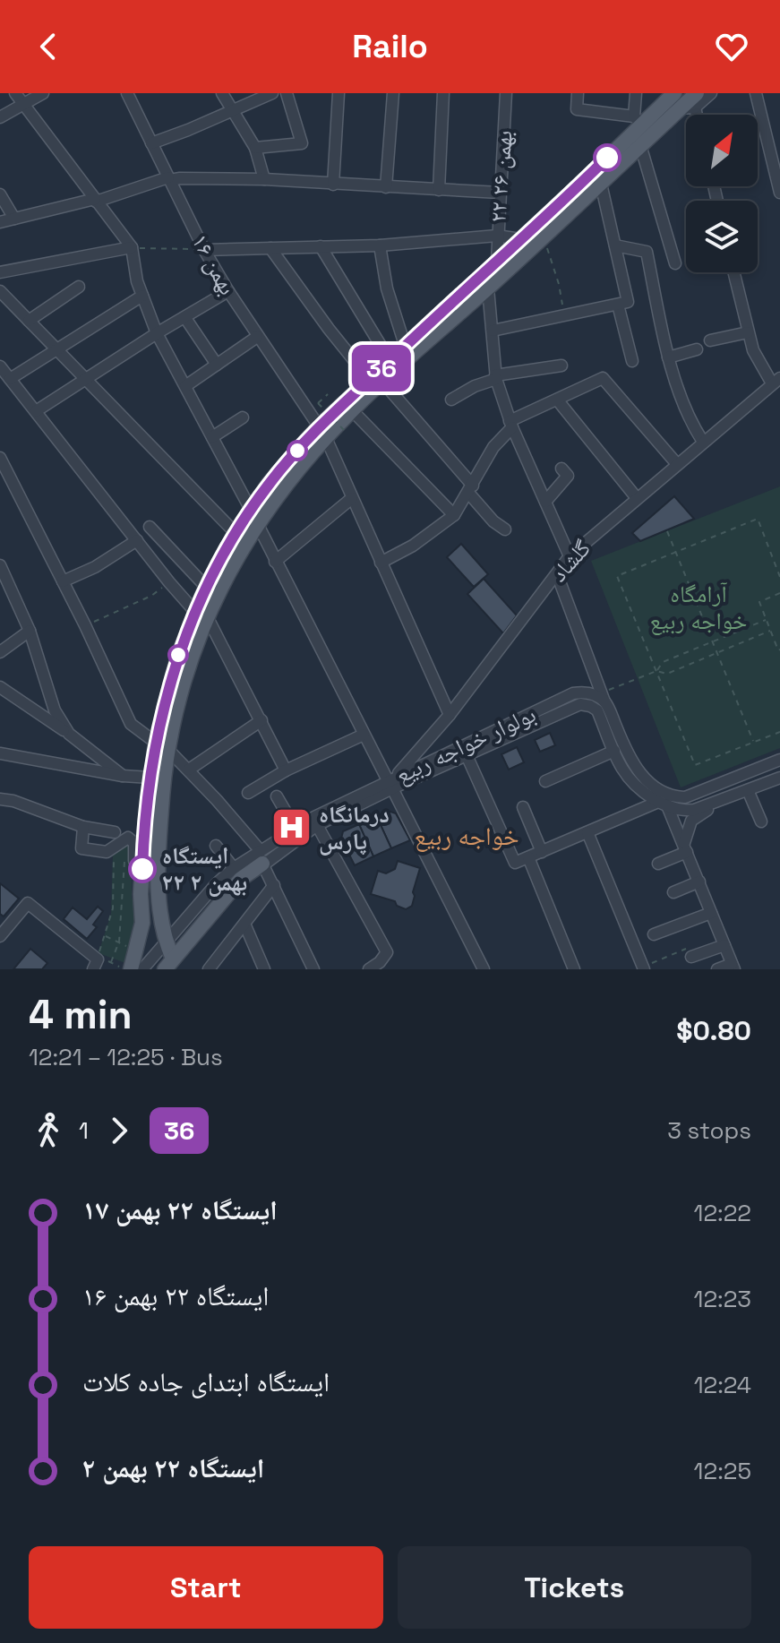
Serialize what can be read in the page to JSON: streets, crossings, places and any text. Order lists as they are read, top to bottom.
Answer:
{
  "streets": {
    "street": [
      "۲۲ بهمن ۲۶",
      "بهمن ۱۶",
      "گلشاد",
      "بولوار خواجه ربیع"
    ]
  },
  "crossings": [
    ["بهمن ۱۶", "گلشاد"],
    ["گلشاد", "بولوار خواجه ربیع"]
  ],
  "districts": ["خواجه ربیع"],
  "parks": ["آرامگاه خواجه ربیع"],
  "places": {
    "hospital": ["درمانگاه پارس"],
    "other": ["ایستگاه ۲۲ بهمن ۲"]
  },
  "lines": ["bus line 36"],
  "north": "top right",
  "page": {
    "header": "Railo",
    "on_map": "36",
    "heading": ["4 min", "12:21 – 12:25 · Bus", "$0.80"],
    "legs": ["1", "36", "3 stops"],
    "list": [
      {
        "name": "ایستگاه ۲۲ بهمن ۱۷",
        "value": "12:22"
      },
      {
        "name": "ایستگاه ۲۲ بهمن ۱۶",
        "value": "12:23"
      },
      {
        "name": "ایستگاه ابتدای جاده کلات",
        "value": "12:24"
      },
      {
        "name": "ایستگاه ۲۲ بهمن ۲",
        "value": "12:25"
      }
    ],
    "buttons": ["Start", "Tickets"]
  }
}
